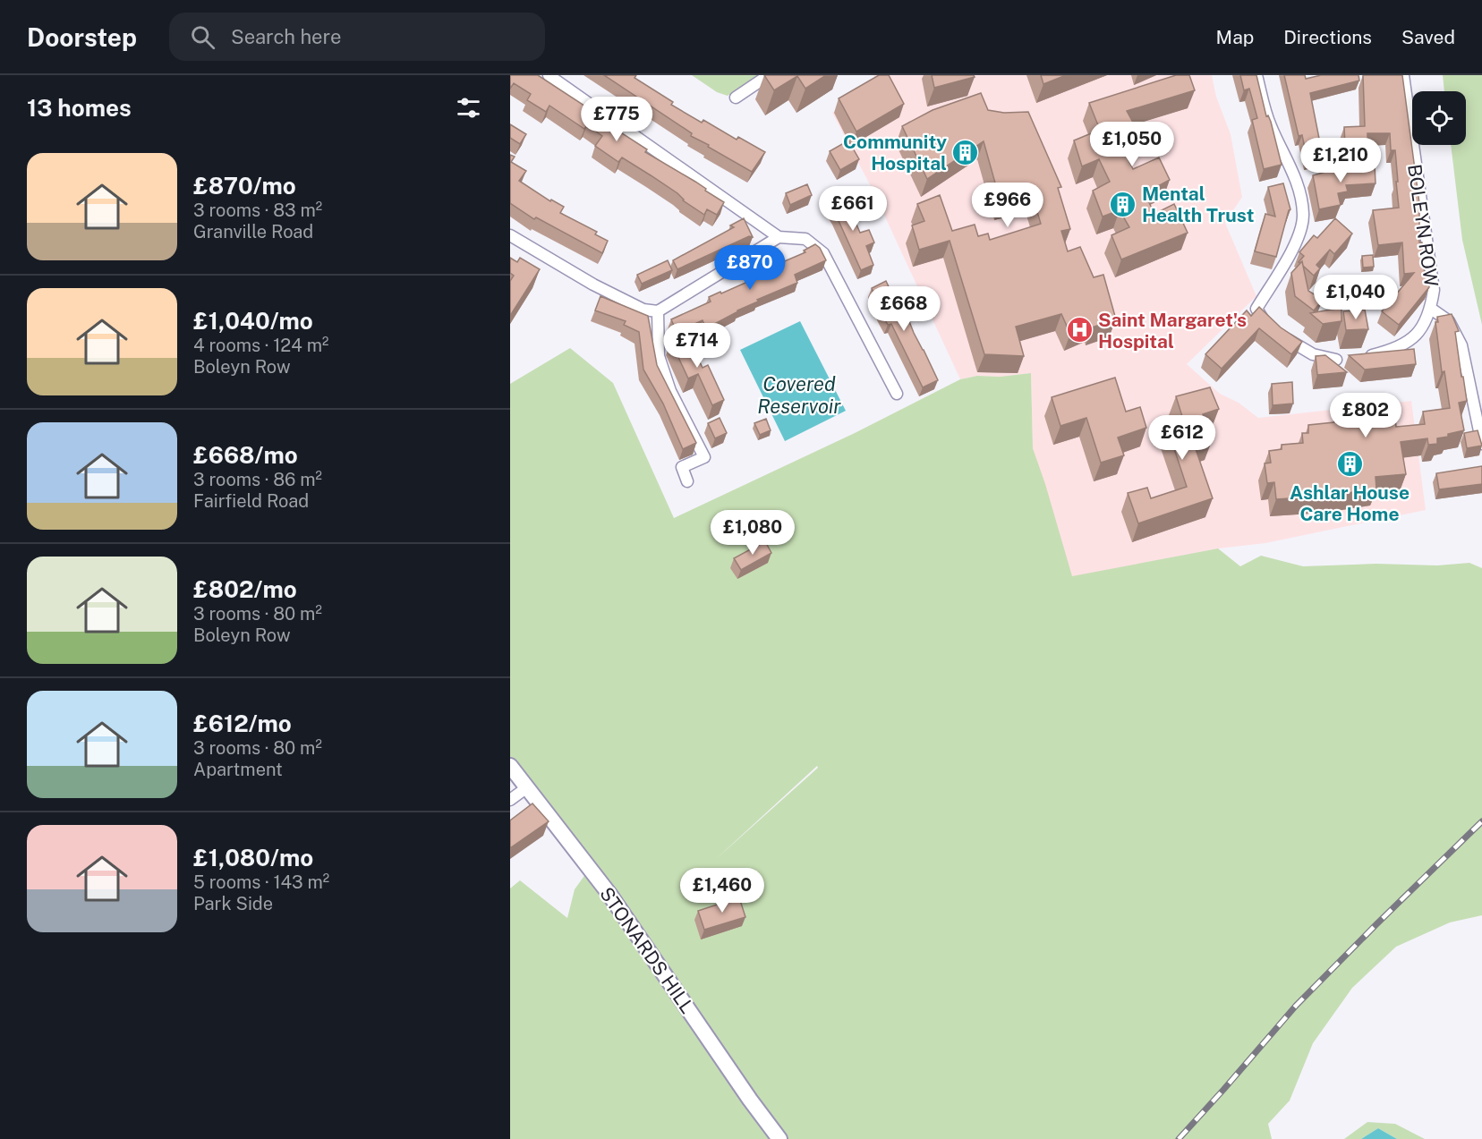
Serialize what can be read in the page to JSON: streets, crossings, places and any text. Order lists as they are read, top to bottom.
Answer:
{
  "streets": {
    "street": ["BOLEYN ROW", "STONARDS HILL"]
  },
  "water": ["Covered Reservoir"],
  "places": {
    "building": ["Community Hospital", "Mental Health Trust", "Ashlar House Care Home"],
    "hospital": ["Saint Margaret's Hospital"]
  },
  "page": {
    "header": "Doorstep",
    "search": "Search here",
    "nav": ["Map", "Directions", "Saved"],
    "heading": "13 homes",
    "price": [
      "£775",
      "£1,050",
      "£1,210",
      "£966",
      "£661",
      "£870",
      "£1,040",
      "£668",
      "£714",
      "£802",
      "£612",
      "£1,080",
      "£1,460"
    ],
    "list": [
      {
        "name": "£870/mo",
        "note": "3 rooms · 83 m² · Granville Road"
      },
      {
        "name": "£1,040/mo",
        "note": "4 rooms · 124 m² · Boleyn Row"
      },
      {
        "name": "£668/mo",
        "note": "3 rooms · 86 m² · Fairfield Road"
      },
      {
        "name": "£802/mo",
        "note": "3 rooms · 80 m² · Boleyn Row"
      },
      {
        "name": "£612/mo",
        "note": "3 rooms · 80 m² · Apartment"
      },
      {
        "name": "£1,080/mo",
        "note": "5 rooms · 143 m² · Park Side"
      }
    ]
  }
}
